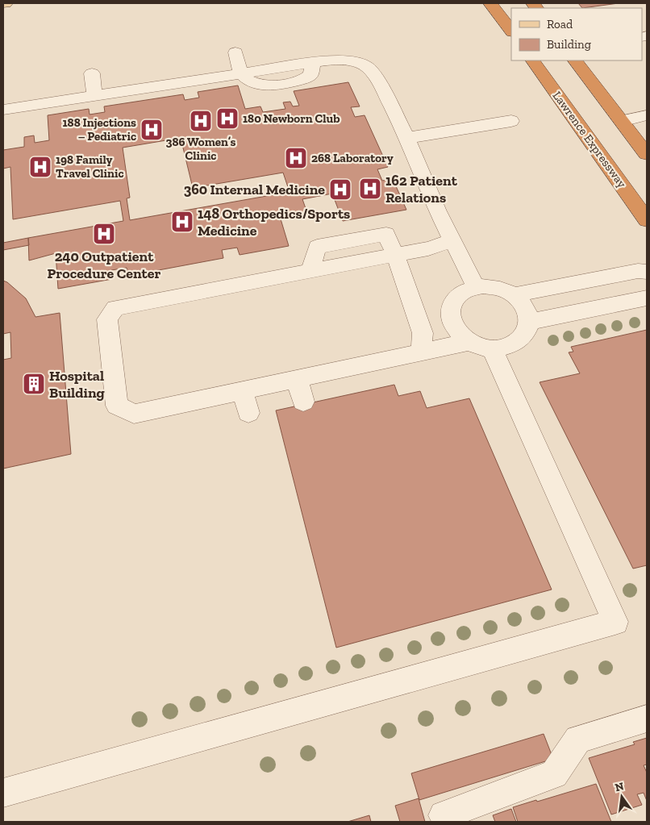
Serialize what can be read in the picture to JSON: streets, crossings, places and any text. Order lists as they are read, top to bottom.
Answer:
{
  "streets": {
    "highway": ["Lawrence Expressway"]
  },
  "places": {
    "hospital": [
      "180 Newborn Club",
      "386 Women’s Clinic",
      "188 Injections – Pediatric",
      "268 Laboratory",
      "198 Family Travel Clinic",
      "162 Patient Relations",
      "360 Internal Medicine",
      "148 Orthopedics/Sports Medicine",
      "240 Outpatient Procedure Center"
    ],
    "building": ["Hospital Building"]
  },
  "legend": ["Road", "Building"],
  "north": "top"
}
